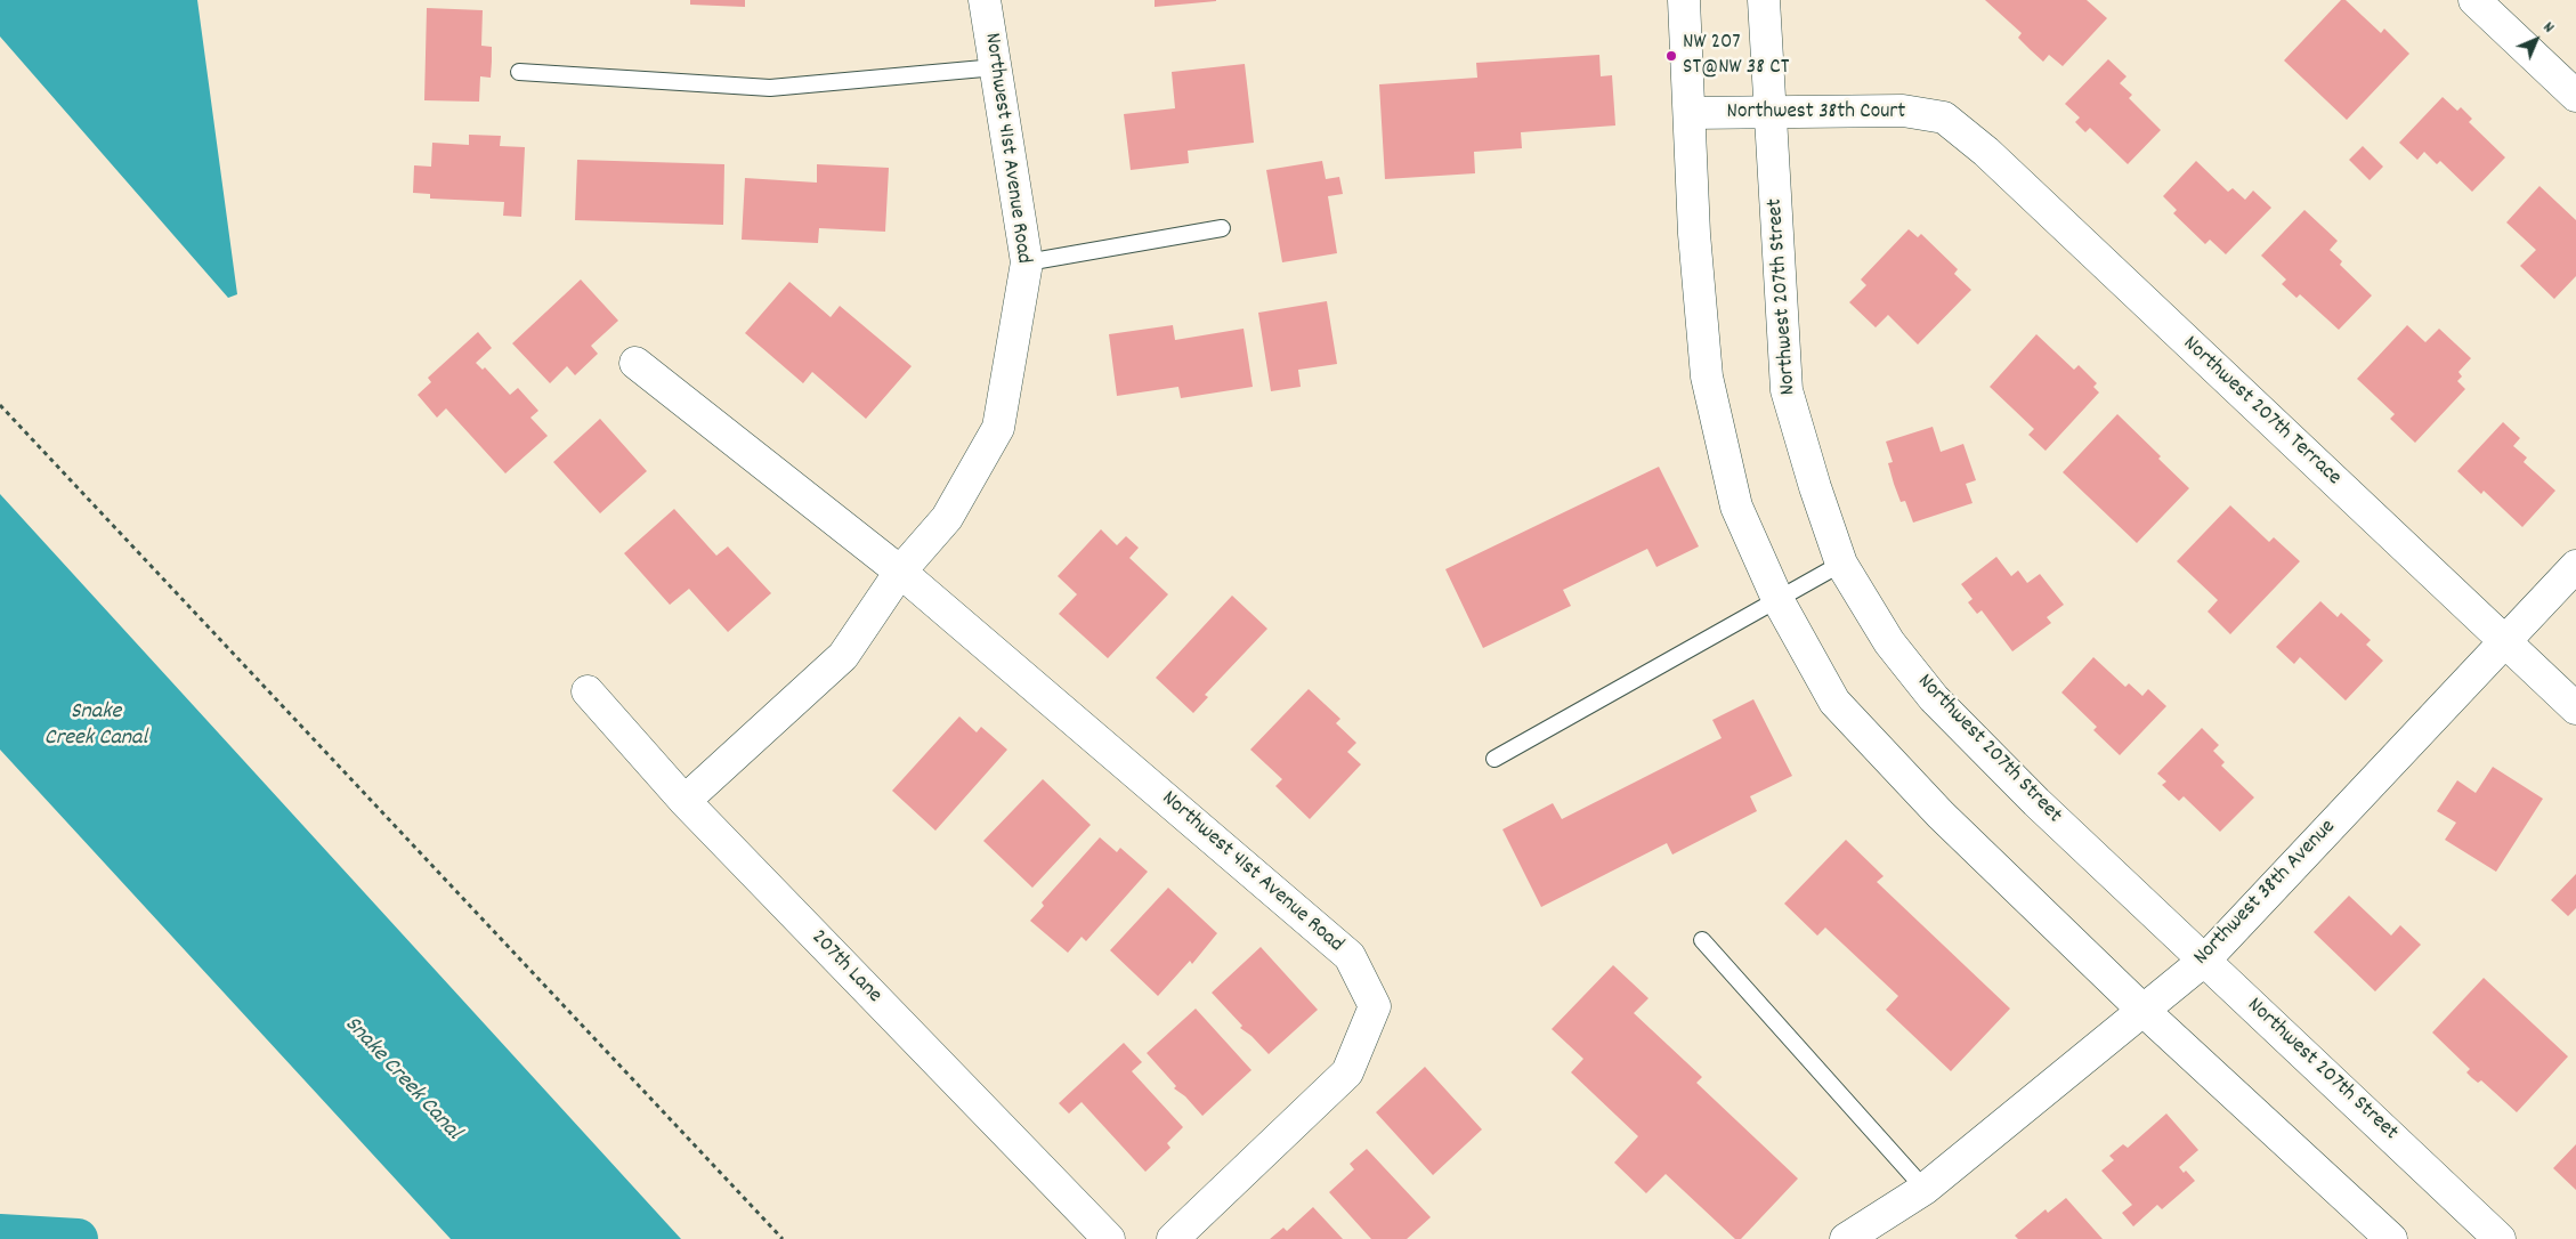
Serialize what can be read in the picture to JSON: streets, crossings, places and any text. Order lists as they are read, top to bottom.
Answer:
{
  "streets": {
    "street": [
      "Northwest 38th Court",
      "Northwest 41st Avenue Road",
      "Northwest 207th Street",
      "Northwest 207th Terrace",
      "Northwest 38th Avenue",
      "207th Lane"
    ]
  },
  "crossings": [
    ["Northwest 38th Court", "Northwest 207th Street"],
    ["Northwest 38th Court", "Northwest 207th Terrace"],
    ["Northwest 41st Avenue Road", "207th Lane"],
    ["Northwest 207th Street", "Northwest 38th Avenue"],
    ["Northwest 207th Terrace", "Northwest 38th Avenue"]
  ],
  "water": ["Snake Creek Canal"],
  "places": ["NW 207 ST@NW 38 CT"],
  "north": "top right"
}
